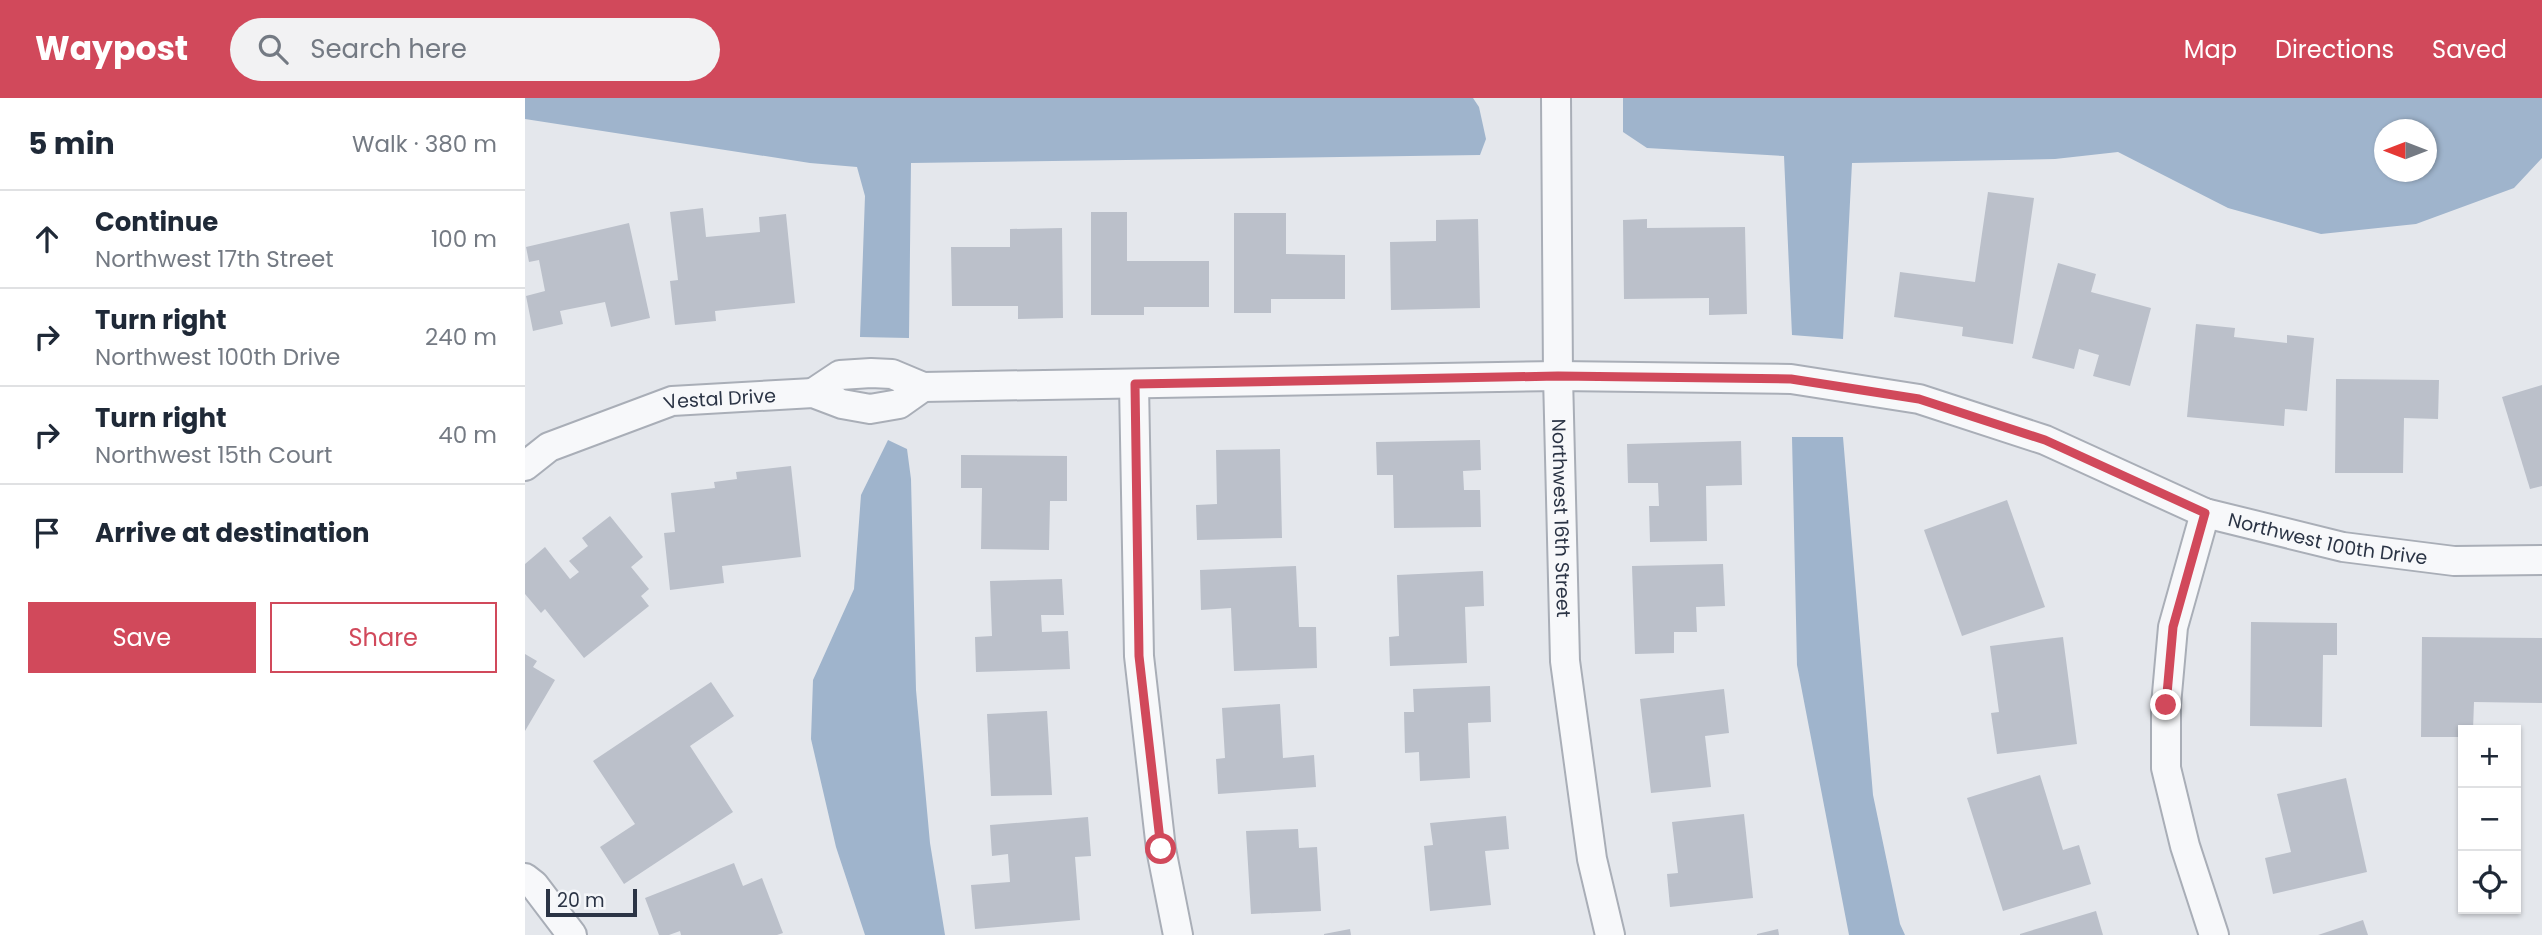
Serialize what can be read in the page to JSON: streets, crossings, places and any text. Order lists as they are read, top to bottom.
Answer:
{
  "streets": {
    "street": ["Vestal Drive", "Northwest 16th Street", "Northwest 100th Drive"]
  },
  "crossings": [
    ["Vestal Drive", "Northwest 100th Drive"],
    ["Northwest 16th Street", "Northwest 100th Drive"]
  ],
  "scale_bar": "20 m",
  "north": "left",
  "page": {
    "header": "Waypost",
    "search": "Search here",
    "nav": ["Map", "Directions", "Saved"],
    "heading": ["5 min", "Walk · 380 m"],
    "list": [
      ["Continue", "Northwest 17th Street", "100 m"],
      ["Turn right", "Northwest 100th Drive", "240 m"],
      ["Turn right", "Northwest 15th Court", "40 m"],
      "Arrive at destination"
    ],
    "buttons": ["Save", "Share"],
    "map_buttons": ["+", "−"],
    "scale": "20 m"
  }
}
